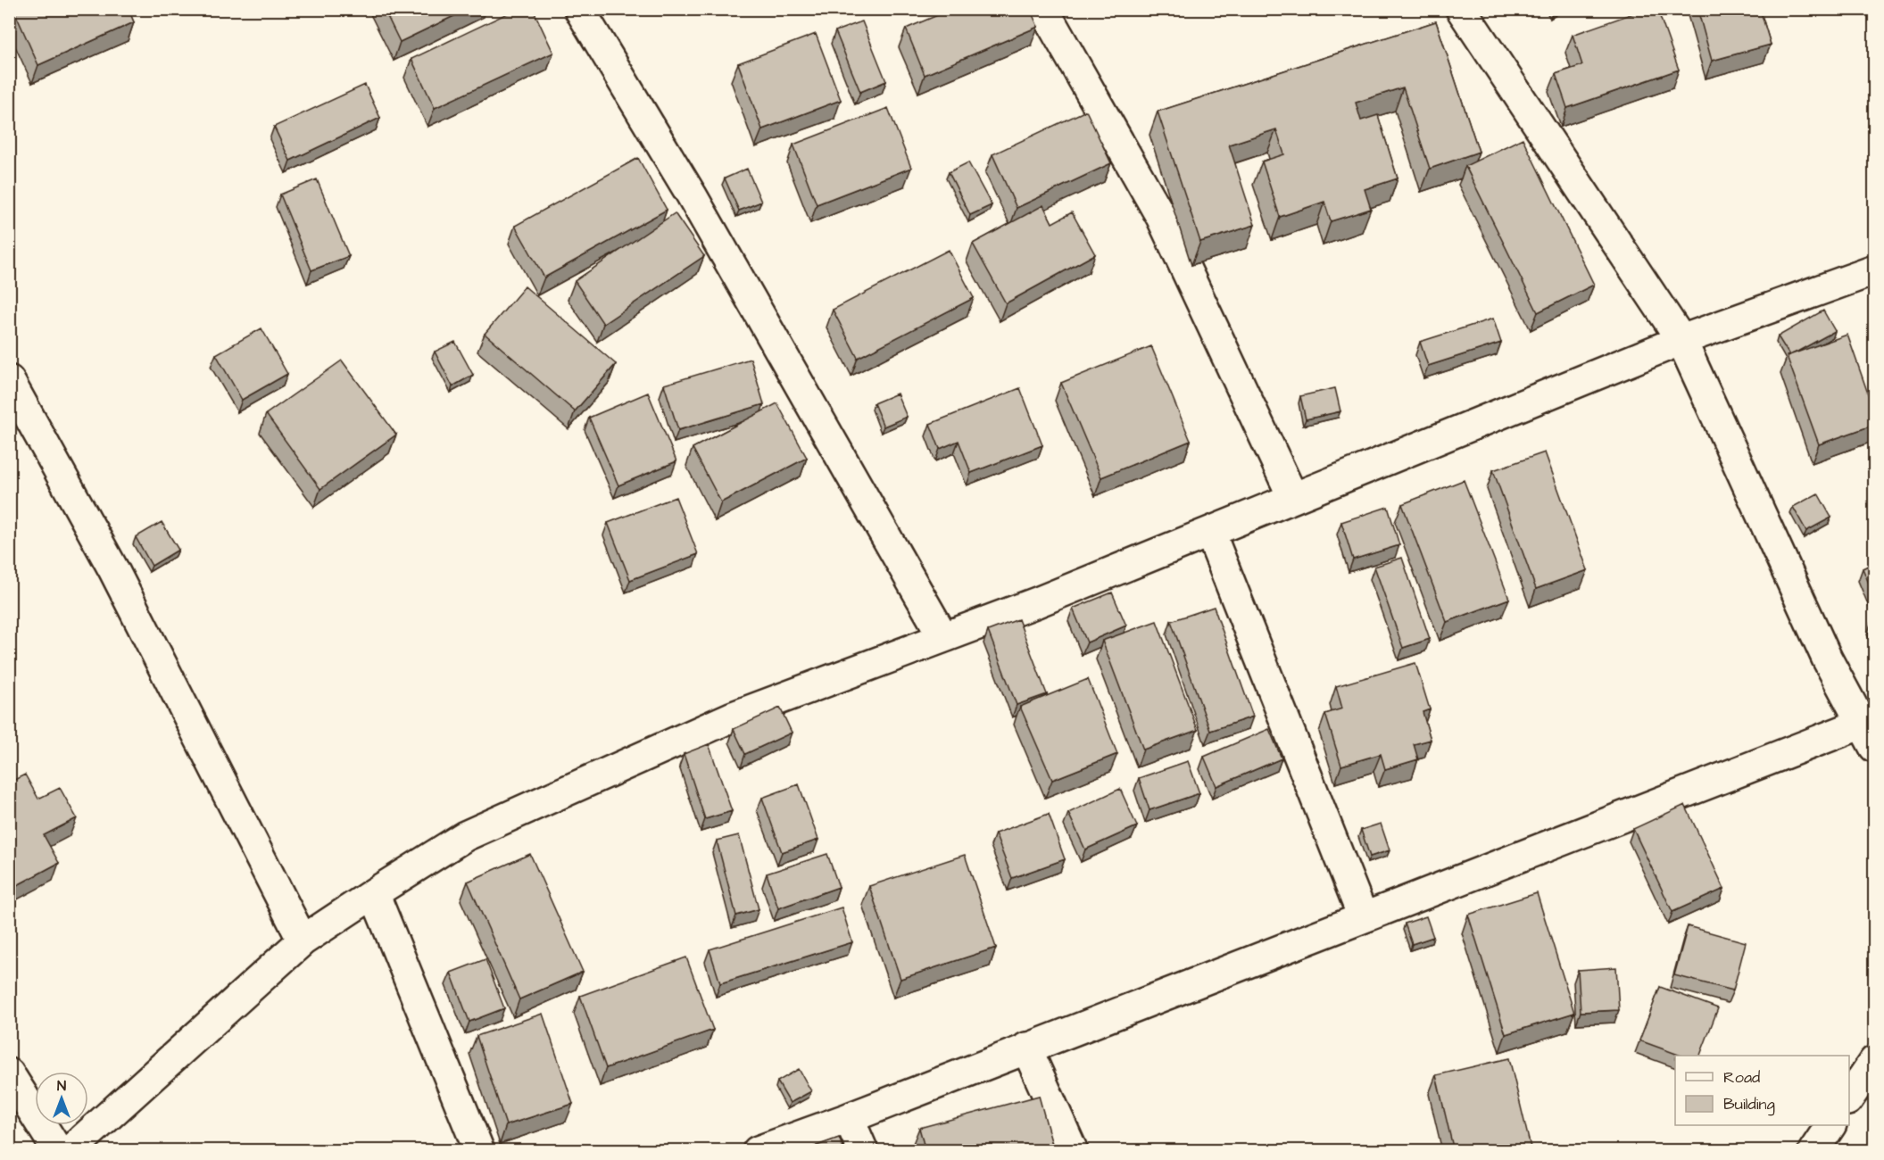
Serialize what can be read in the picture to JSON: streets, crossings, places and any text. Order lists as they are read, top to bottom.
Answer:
{
  "legend": ["Road", "Building"],
  "north": "top"
}
